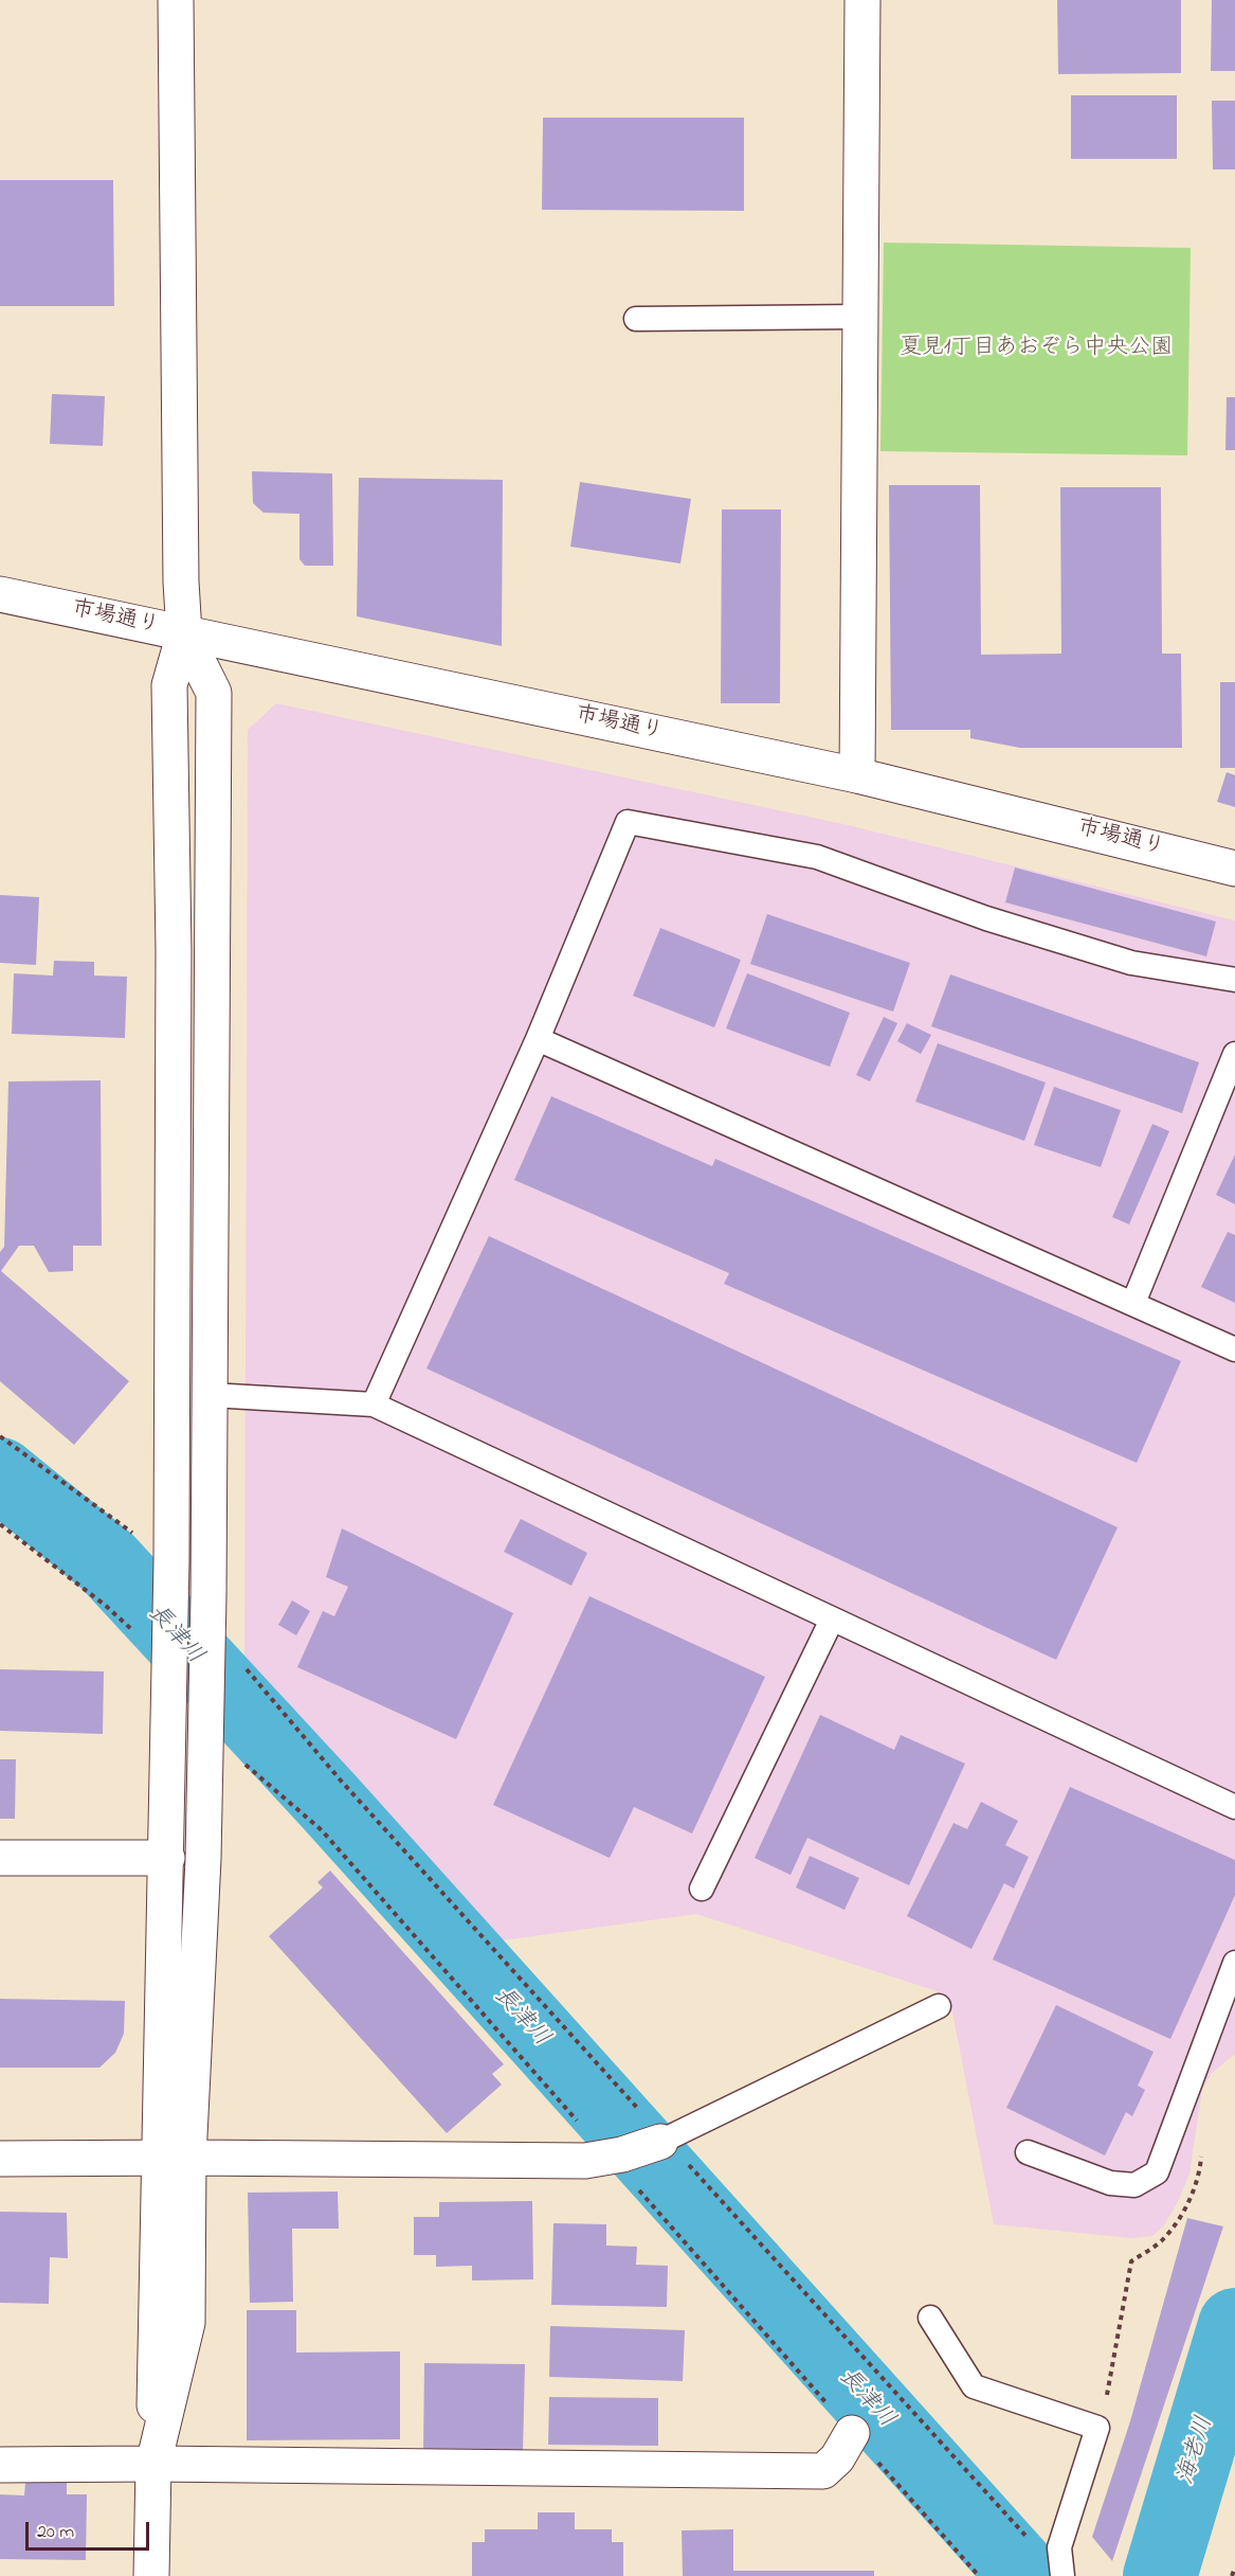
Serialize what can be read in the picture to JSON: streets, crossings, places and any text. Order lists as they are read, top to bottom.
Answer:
{
  "streets": {
    "street": ["市場通り"]
  },
  "water": ["長津川", "海老川"],
  "parks": ["夏見1丁目あおぞら中央公園"],
  "scale_bar": "20 m"
}
